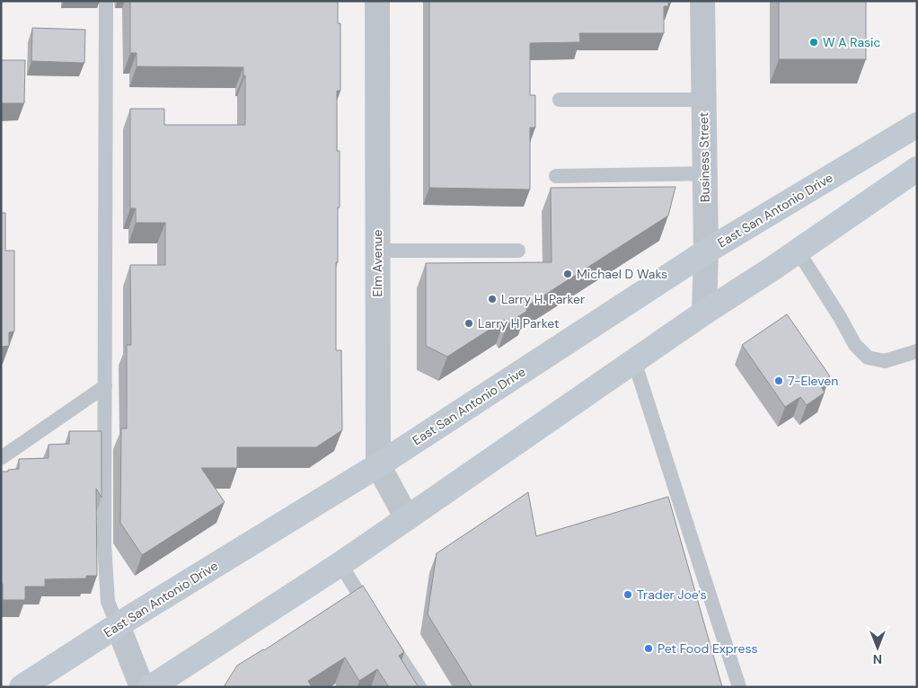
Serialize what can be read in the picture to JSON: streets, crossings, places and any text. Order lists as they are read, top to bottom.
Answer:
{
  "streets": {
    "main road": ["East San Antonio Drive"],
    "street": ["Business Street", "Elm Avenue"]
  },
  "crossings": [
    ["Business Street", "East San Antonio Drive"],
    ["East San Antonio Drive", "Elm Avenue"]
  ],
  "places": [
    "W A Rasic",
    "Michael D Waks",
    "Larry H. Parker",
    "Larry H Parket",
    "7-Eleven",
    "Trader Joe's",
    "Pet Food Express"
  ],
  "north": "bottom"
}
